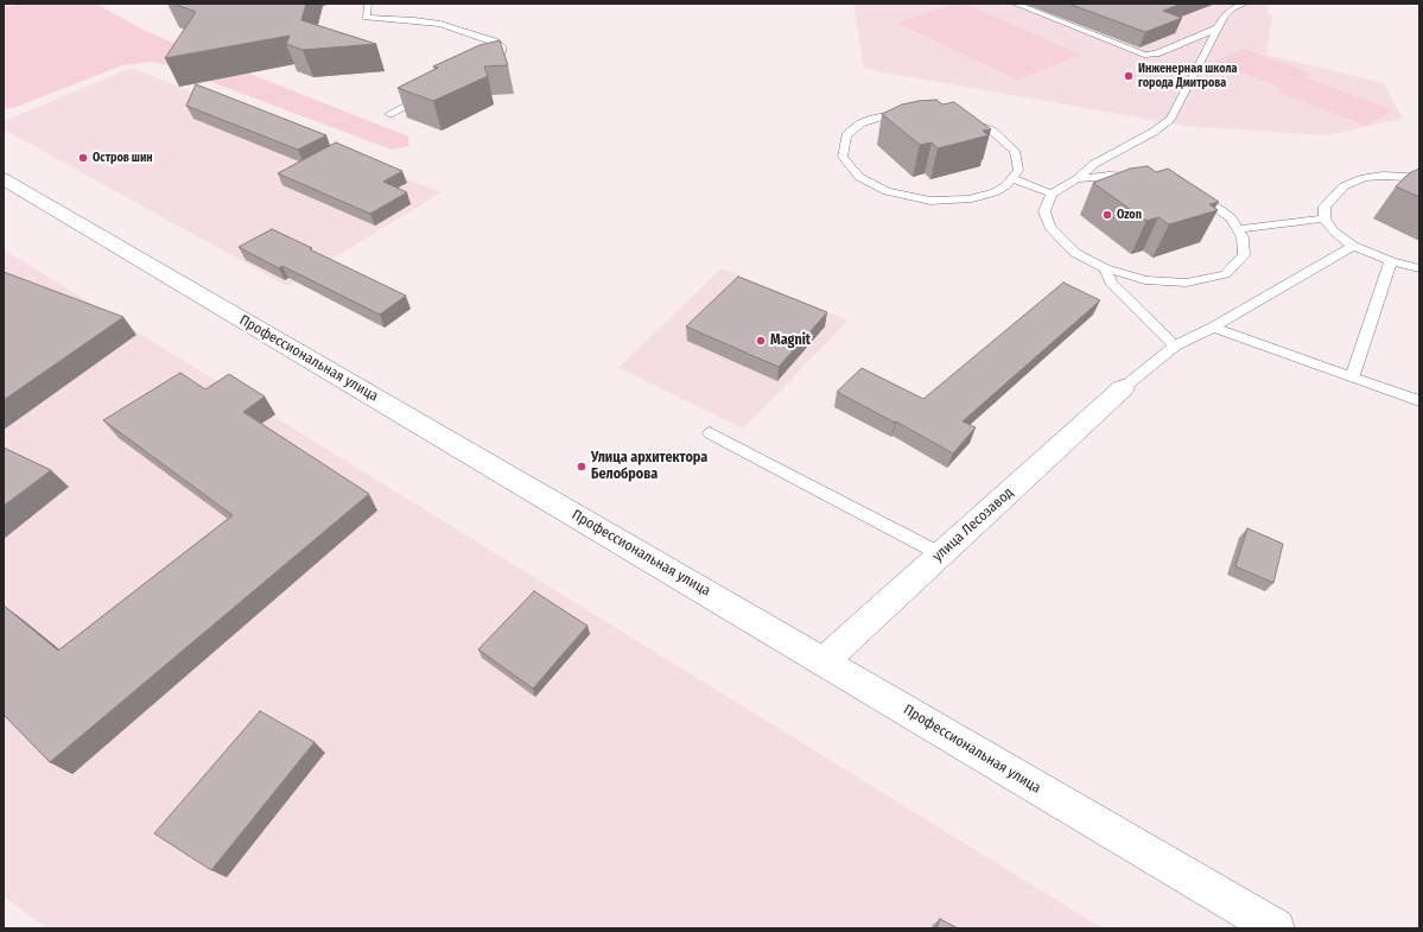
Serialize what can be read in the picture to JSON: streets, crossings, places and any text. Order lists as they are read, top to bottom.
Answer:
{
  "streets": {
    "main road": ["Профессиональная улица", "улица Лесозавод"]
  },
  "crossings": [
    ["Профессиональная улица", "улица Лесозавод"]
  ],
  "places": [
    "Инженерная школа города Дмитрова",
    "Остров шин",
    "Ozon",
    "Magnit",
    "Улица архитектора Белоброва"
  ]
}
